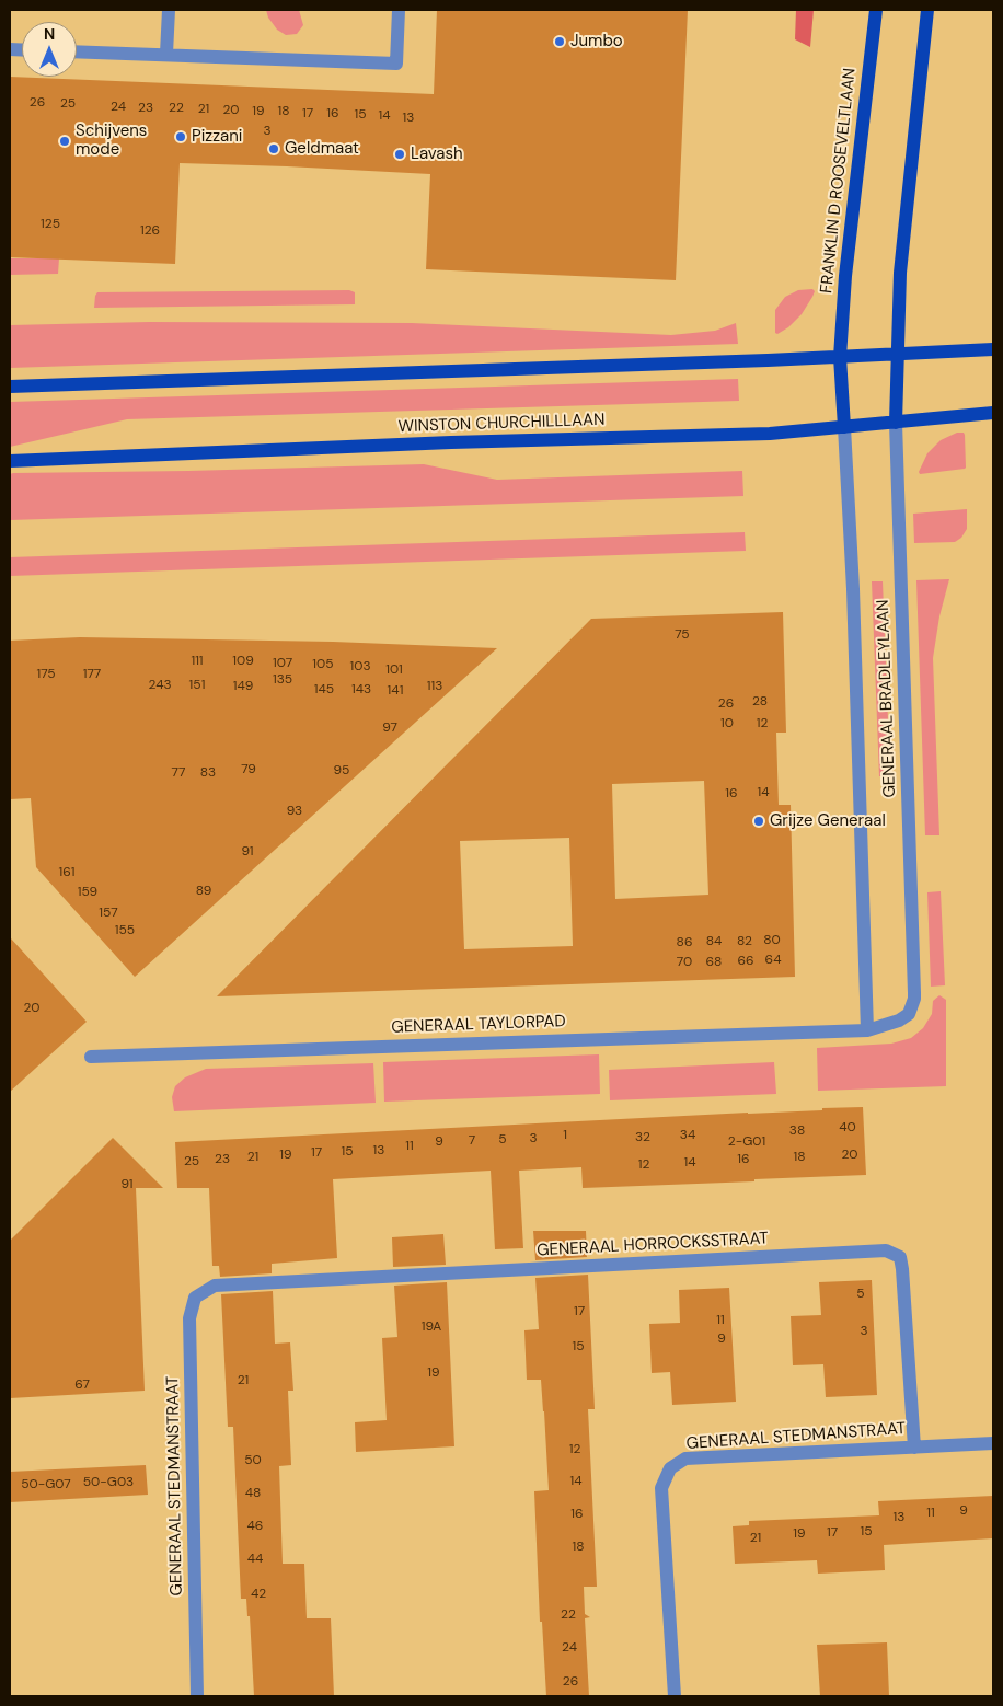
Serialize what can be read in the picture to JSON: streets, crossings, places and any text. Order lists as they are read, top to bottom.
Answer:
{
  "streets": {
    "main road": ["FRANKLIN D ROOSEVELTLAAN", "WINSTON CHURCHILLLAAN"],
    "street": [
      "GENERAAL BRADLEYLAAN",
      "GENERAAL TAYLORPAD",
      "GENERAAL HORROCKSSTRAAT",
      "GENERAAL STEDMANSTRAAT"
    ]
  },
  "crossings": [
    ["FRANKLIN D ROOSEVELTLAAN", "WINSTON CHURCHILLLAAN"],
    ["FRANKLIN D ROOSEVELTLAAN", "GENERAAL BRADLEYLAAN"],
    ["WINSTON CHURCHILLLAAN", "GENERAAL BRADLEYLAAN"],
    ["GENERAAL BRADLEYLAAN", "GENERAAL TAYLORPAD"],
    ["GENERAAL HORROCKSSTRAAT", "GENERAAL STEDMANSTRAAT"]
  ],
  "places": [
    "Jumbo",
    "Pizzani",
    "Schijvens mode",
    "Geldmaat",
    "Lavash",
    "Grijze Generaal"
  ],
  "house_numbers": [
    "26",
    "25",
    "24",
    "23",
    "22",
    "21",
    "20",
    "19",
    "18",
    "17",
    "16",
    "15",
    "14",
    "13",
    "3",
    "125",
    "126",
    "75",
    "111",
    "109",
    "107",
    "105",
    "103",
    "101",
    "175",
    "177",
    "135",
    "243",
    "151",
    "149",
    "113",
    "145",
    "143",
    "141",
    "28",
    "26",
    "10",
    "12",
    "97",
    "79",
    "95",
    "77",
    "83",
    "14",
    "16",
    "93",
    "91",
    "161",
    "89",
    "159",
    "157",
    "155",
    "80",
    "84",
    "82",
    "86",
    "64",
    "66",
    "70",
    "68",
    "20",
    "40",
    "38",
    "1",
    "34",
    "32",
    "3",
    "5",
    "7",
    "9",
    "2-G01",
    "11",
    "13",
    "15",
    "17",
    "19",
    "20",
    "21",
    "18",
    "23",
    "16",
    "25",
    "14",
    "12",
    "91",
    "5",
    "17",
    "11",
    "19A",
    "3",
    "9",
    "15",
    "19",
    "21",
    "67",
    "12",
    "50",
    "14",
    "50-G03",
    "50-G07",
    "48",
    "9",
    "11",
    "16",
    "13",
    "46",
    "15",
    "17",
    "19",
    "21",
    "18",
    "44",
    "42",
    "22",
    "24",
    "26"
  ],
  "north": "top"
}
